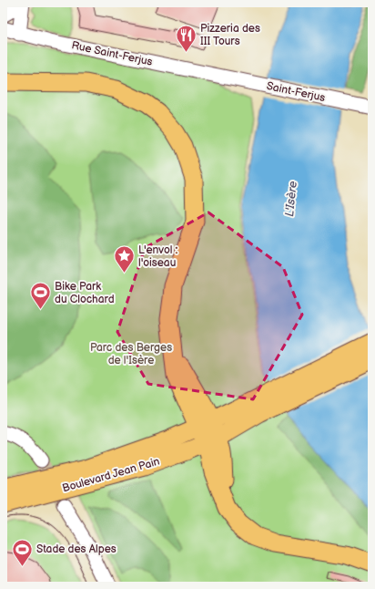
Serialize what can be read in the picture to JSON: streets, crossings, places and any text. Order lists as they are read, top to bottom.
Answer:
{
  "streets": {
    "main road": ["Boulevard Jean Pain"],
    "street": ["Rue Saint-Ferjus", "Saint-Ferjus"]
  },
  "crossings": [
    ["Rue Saint-Ferjus", "Saint-Ferjus"]
  ],
  "water": ["L'Isère"],
  "parks": ["Parc des Berges de l'Isère"],
  "places": {
    "restaurant": ["Pizzeria des III Tours"],
    "place": ["L'envol : l'oiseau"],
    "sports": ["Bike Park du Clochard", "Stade des Alpes"]
  }
}
